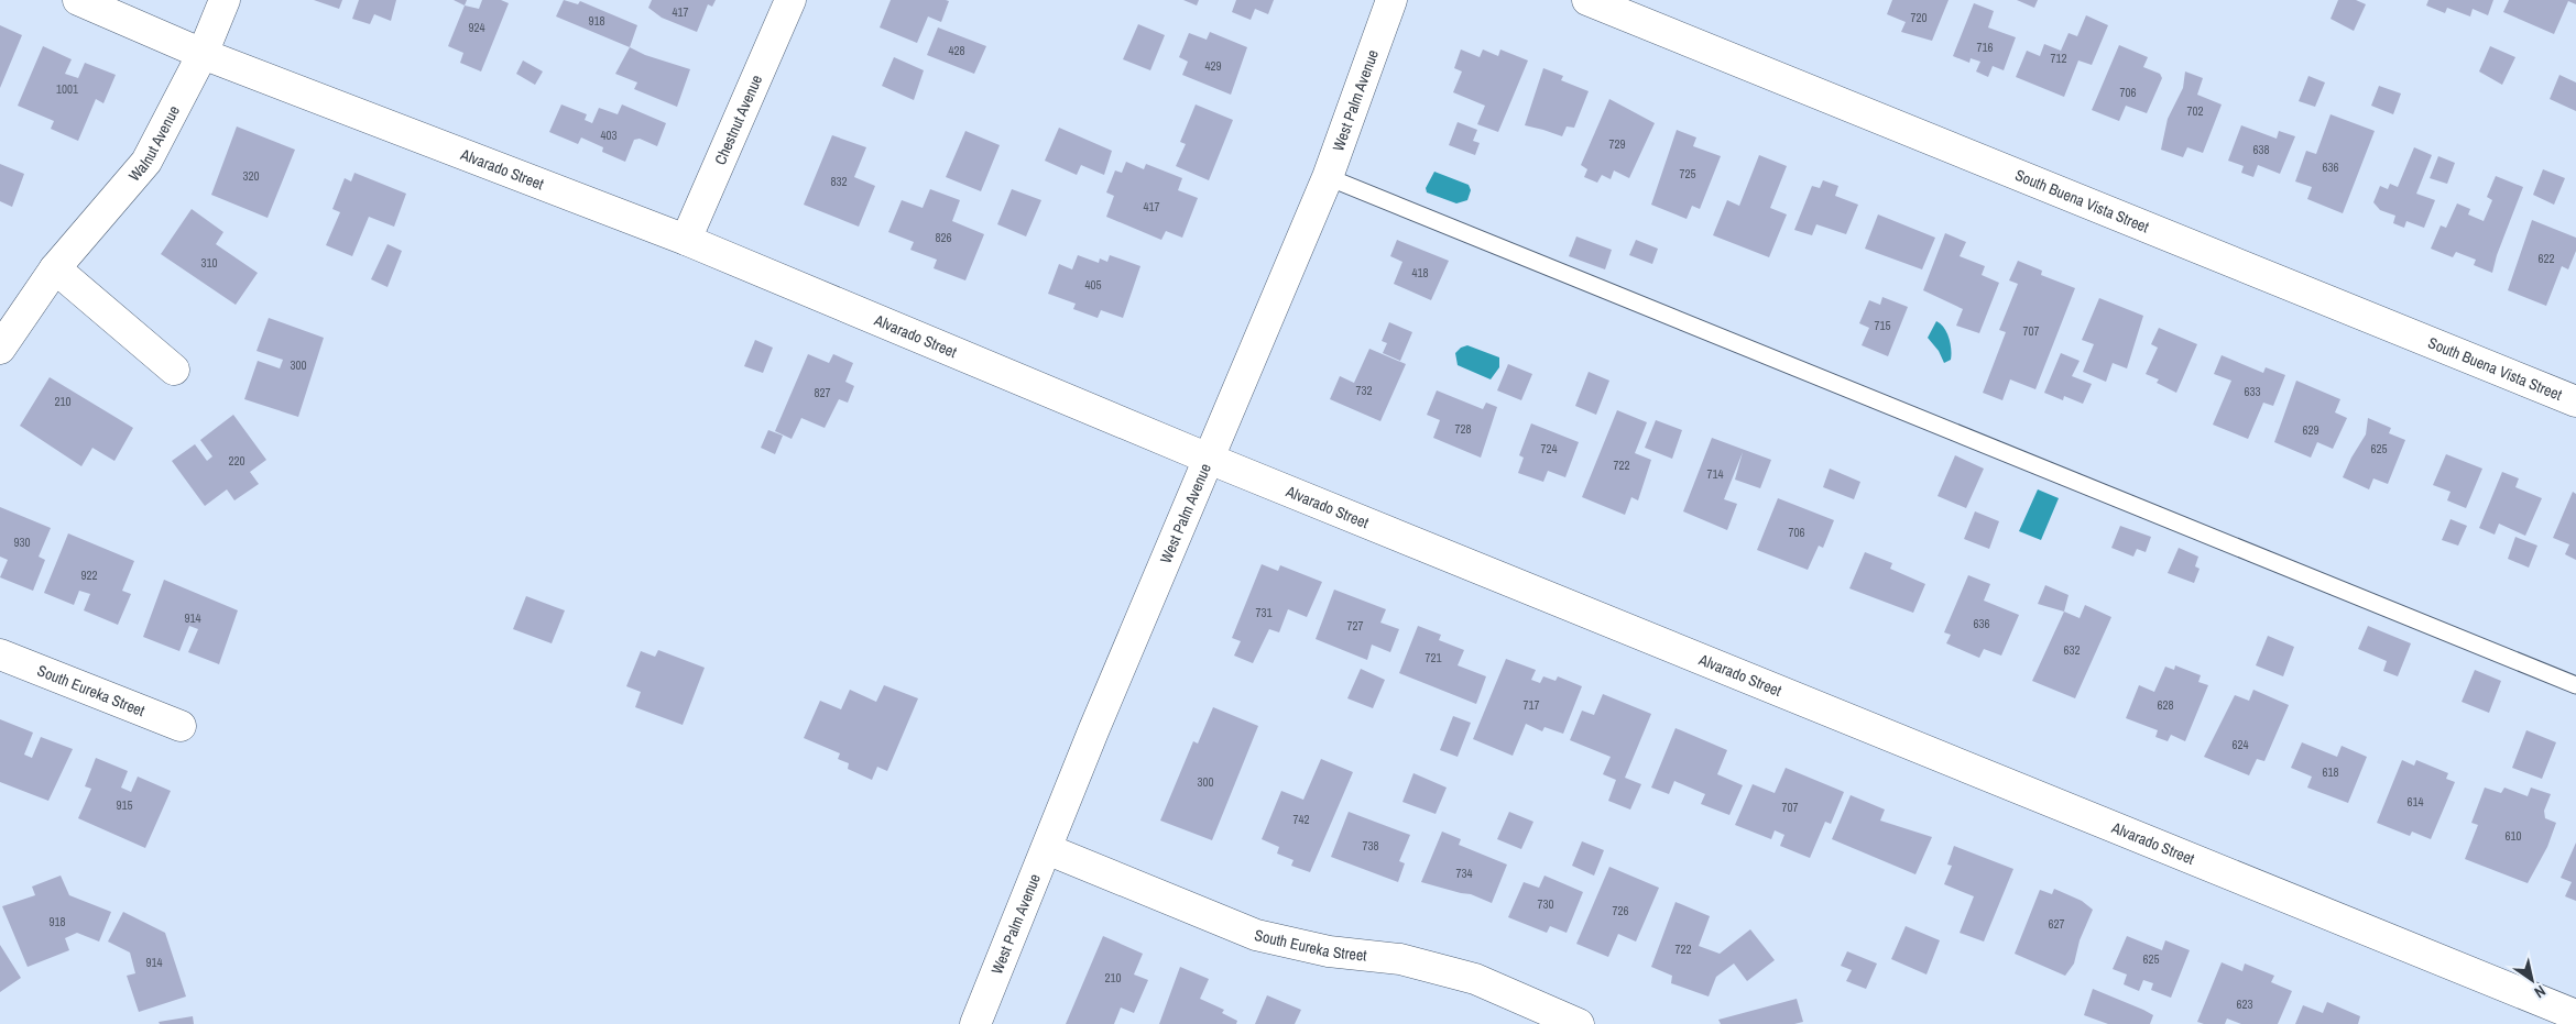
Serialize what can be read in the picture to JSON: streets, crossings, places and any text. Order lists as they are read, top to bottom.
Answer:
{
  "streets": {
    "street": [
      "West Palm Avenue",
      "Chestnut Avenue",
      "Walnut Avenue",
      "Alvarado Street",
      "South Buena Vista Street",
      "South Eureka Street"
    ]
  },
  "crossings": [
    ["West Palm Avenue", "Alvarado Street"],
    ["West Palm Avenue", "South Eureka Street"],
    ["Chestnut Avenue", "Alvarado Street"],
    ["Walnut Avenue", "Alvarado Street"]
  ],
  "house_numbers": [
    "417",
    "720",
    "918",
    "924",
    "716",
    "428",
    "712",
    "429",
    "1001",
    "706",
    "702",
    "403",
    "729",
    "638",
    "636",
    "725",
    "320",
    "832",
    "417",
    "826",
    "622",
    "310",
    "418",
    "405",
    "715",
    "707",
    "300",
    "732",
    "633",
    "827",
    "210",
    "728",
    "629",
    "724",
    "625",
    "220",
    "722",
    "714",
    "706",
    "930",
    "922",
    "731",
    "914",
    "636",
    "727",
    "632",
    "721",
    "717",
    "628",
    "624",
    "618",
    "300",
    "614",
    "915",
    "707",
    "742",
    "610",
    "738",
    "734",
    "730",
    "726",
    "918",
    "627",
    "722",
    "625",
    "914",
    "210",
    "623"
  ],
  "north": "bottom right"
}
